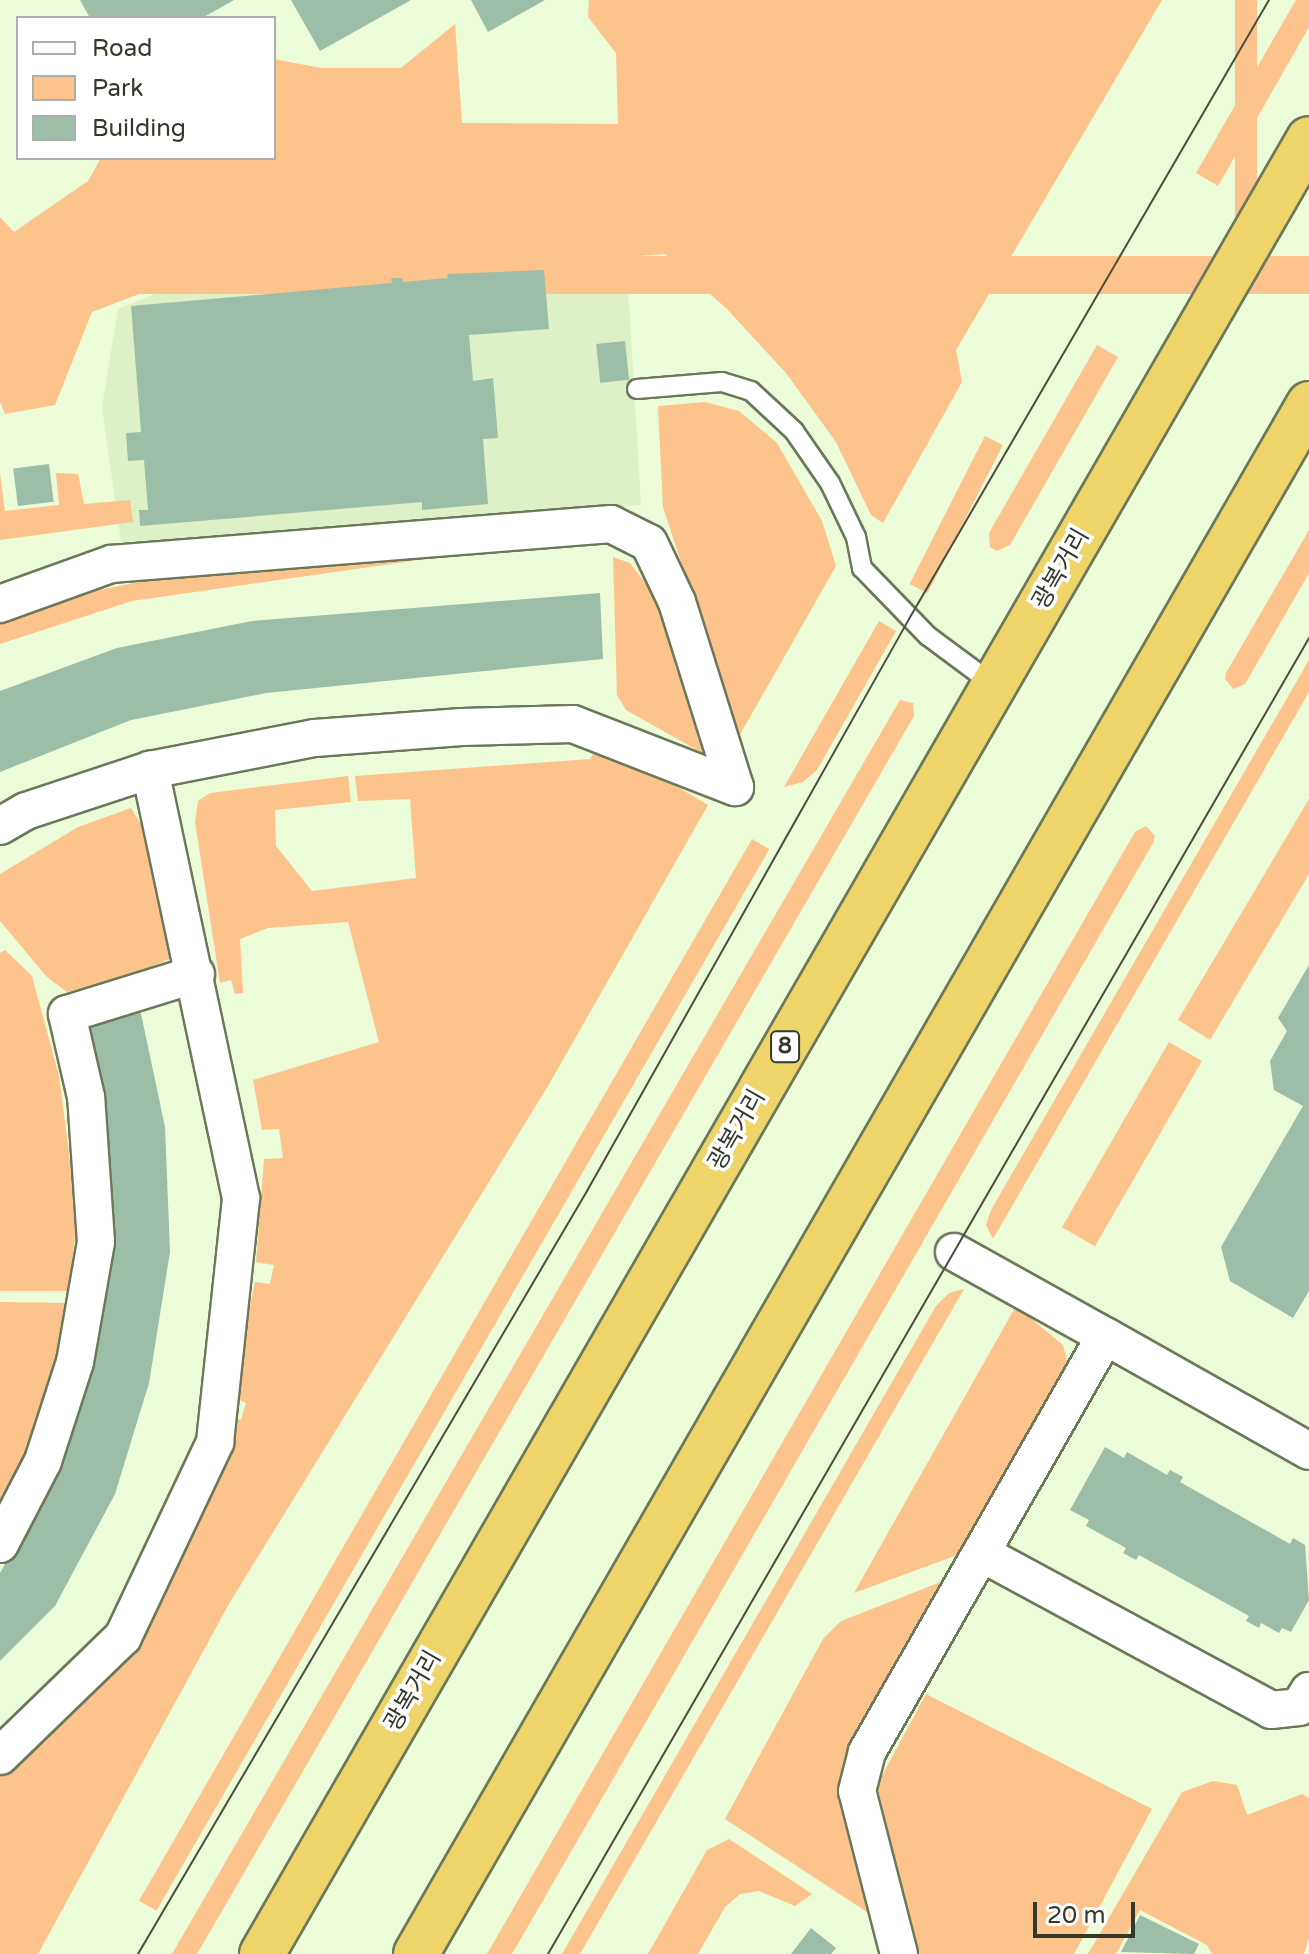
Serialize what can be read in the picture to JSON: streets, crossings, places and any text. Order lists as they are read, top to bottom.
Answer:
{
  "streets": {
    "highway": ["광복거리", "8"]
  },
  "legend": ["Road", "Park", "Building"],
  "scale_bar": "20 m"
}
